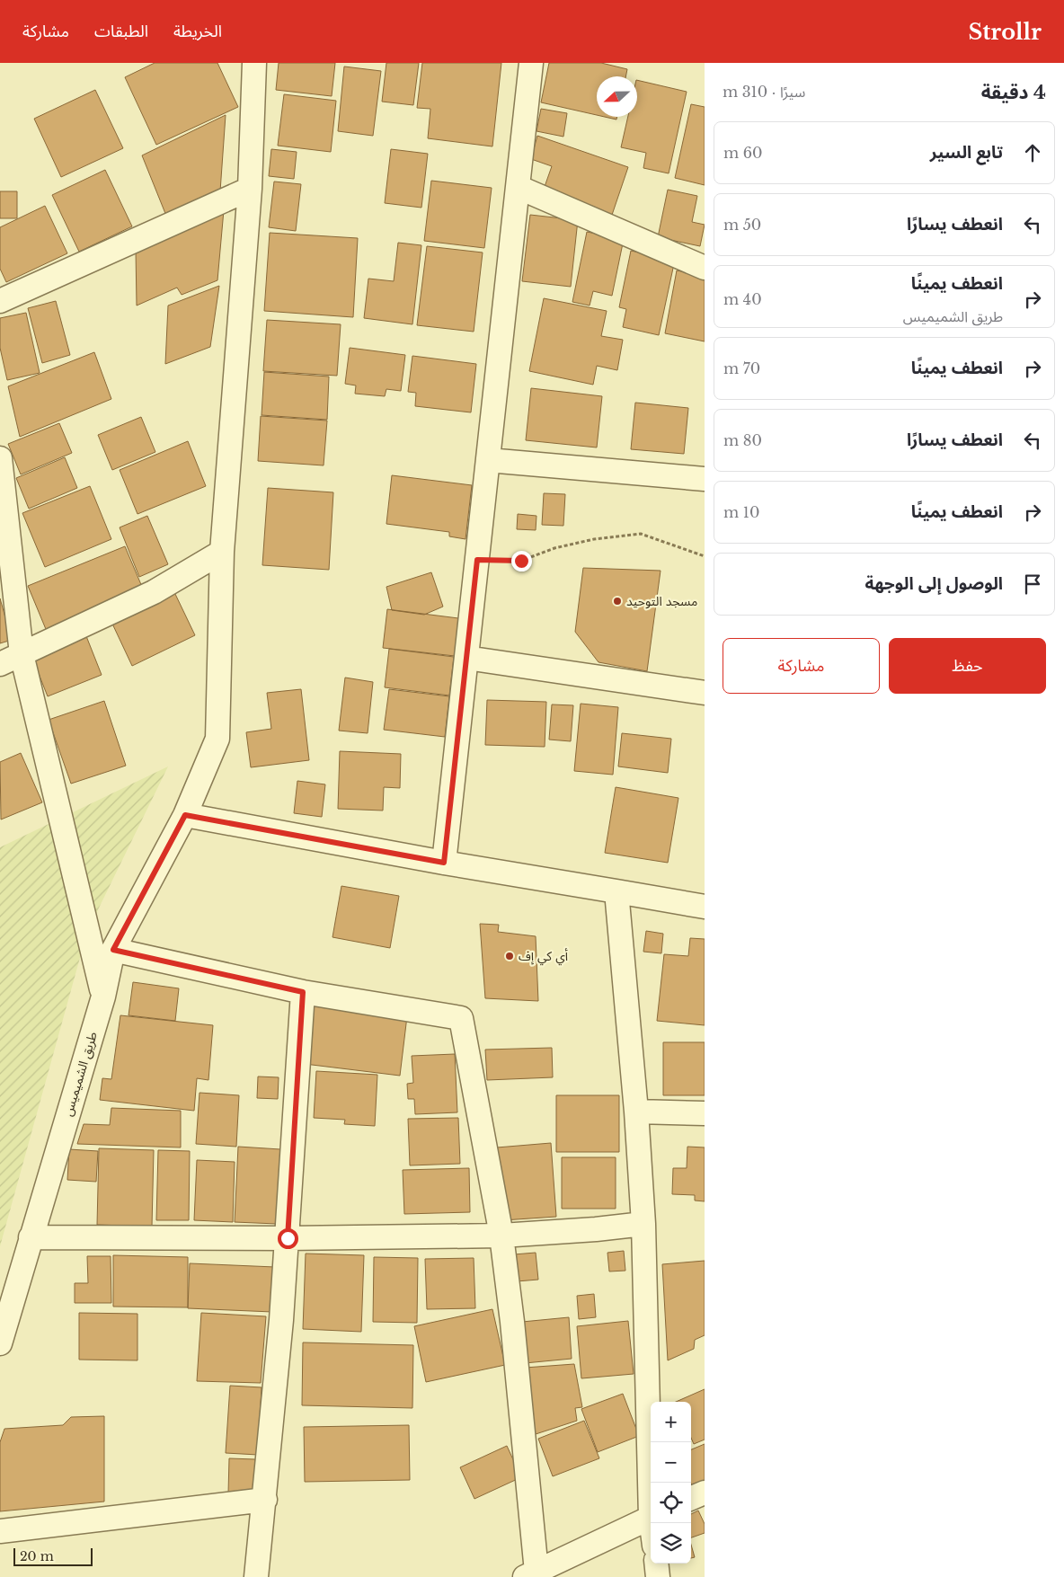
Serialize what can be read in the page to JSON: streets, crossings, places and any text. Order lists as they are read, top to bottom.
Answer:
{
  "streets": {
    "street": ["طريق الشميميس"]
  },
  "places": ["مسجد التوحيد", "أي كي إف"],
  "scale_bar": "20 m",
  "north": "left",
  "page": {
    "header": "Strollr",
    "nav": ["الخريطة", "الطبقات", "مشاركة"],
    "heading": ["4 دقيقة", "سيرًا · 310 m"],
    "list": [
      ["تابع السير", "60 m"],
      ["انعطف يسارًا", "50 m"],
      ["انعطف يمينًا", "طريق الشميميس", "40 m"],
      ["انعطف يمينًا", "70 m"],
      ["انعطف يسارًا", "80 m"],
      ["انعطف يمينًا", "10 m"],
      "الوصول إلى الوجهة"
    ],
    "buttons": ["حفظ", "مشاركة"],
    "map_buttons": ["+", "−"],
    "scale": "20 m"
  }
}
